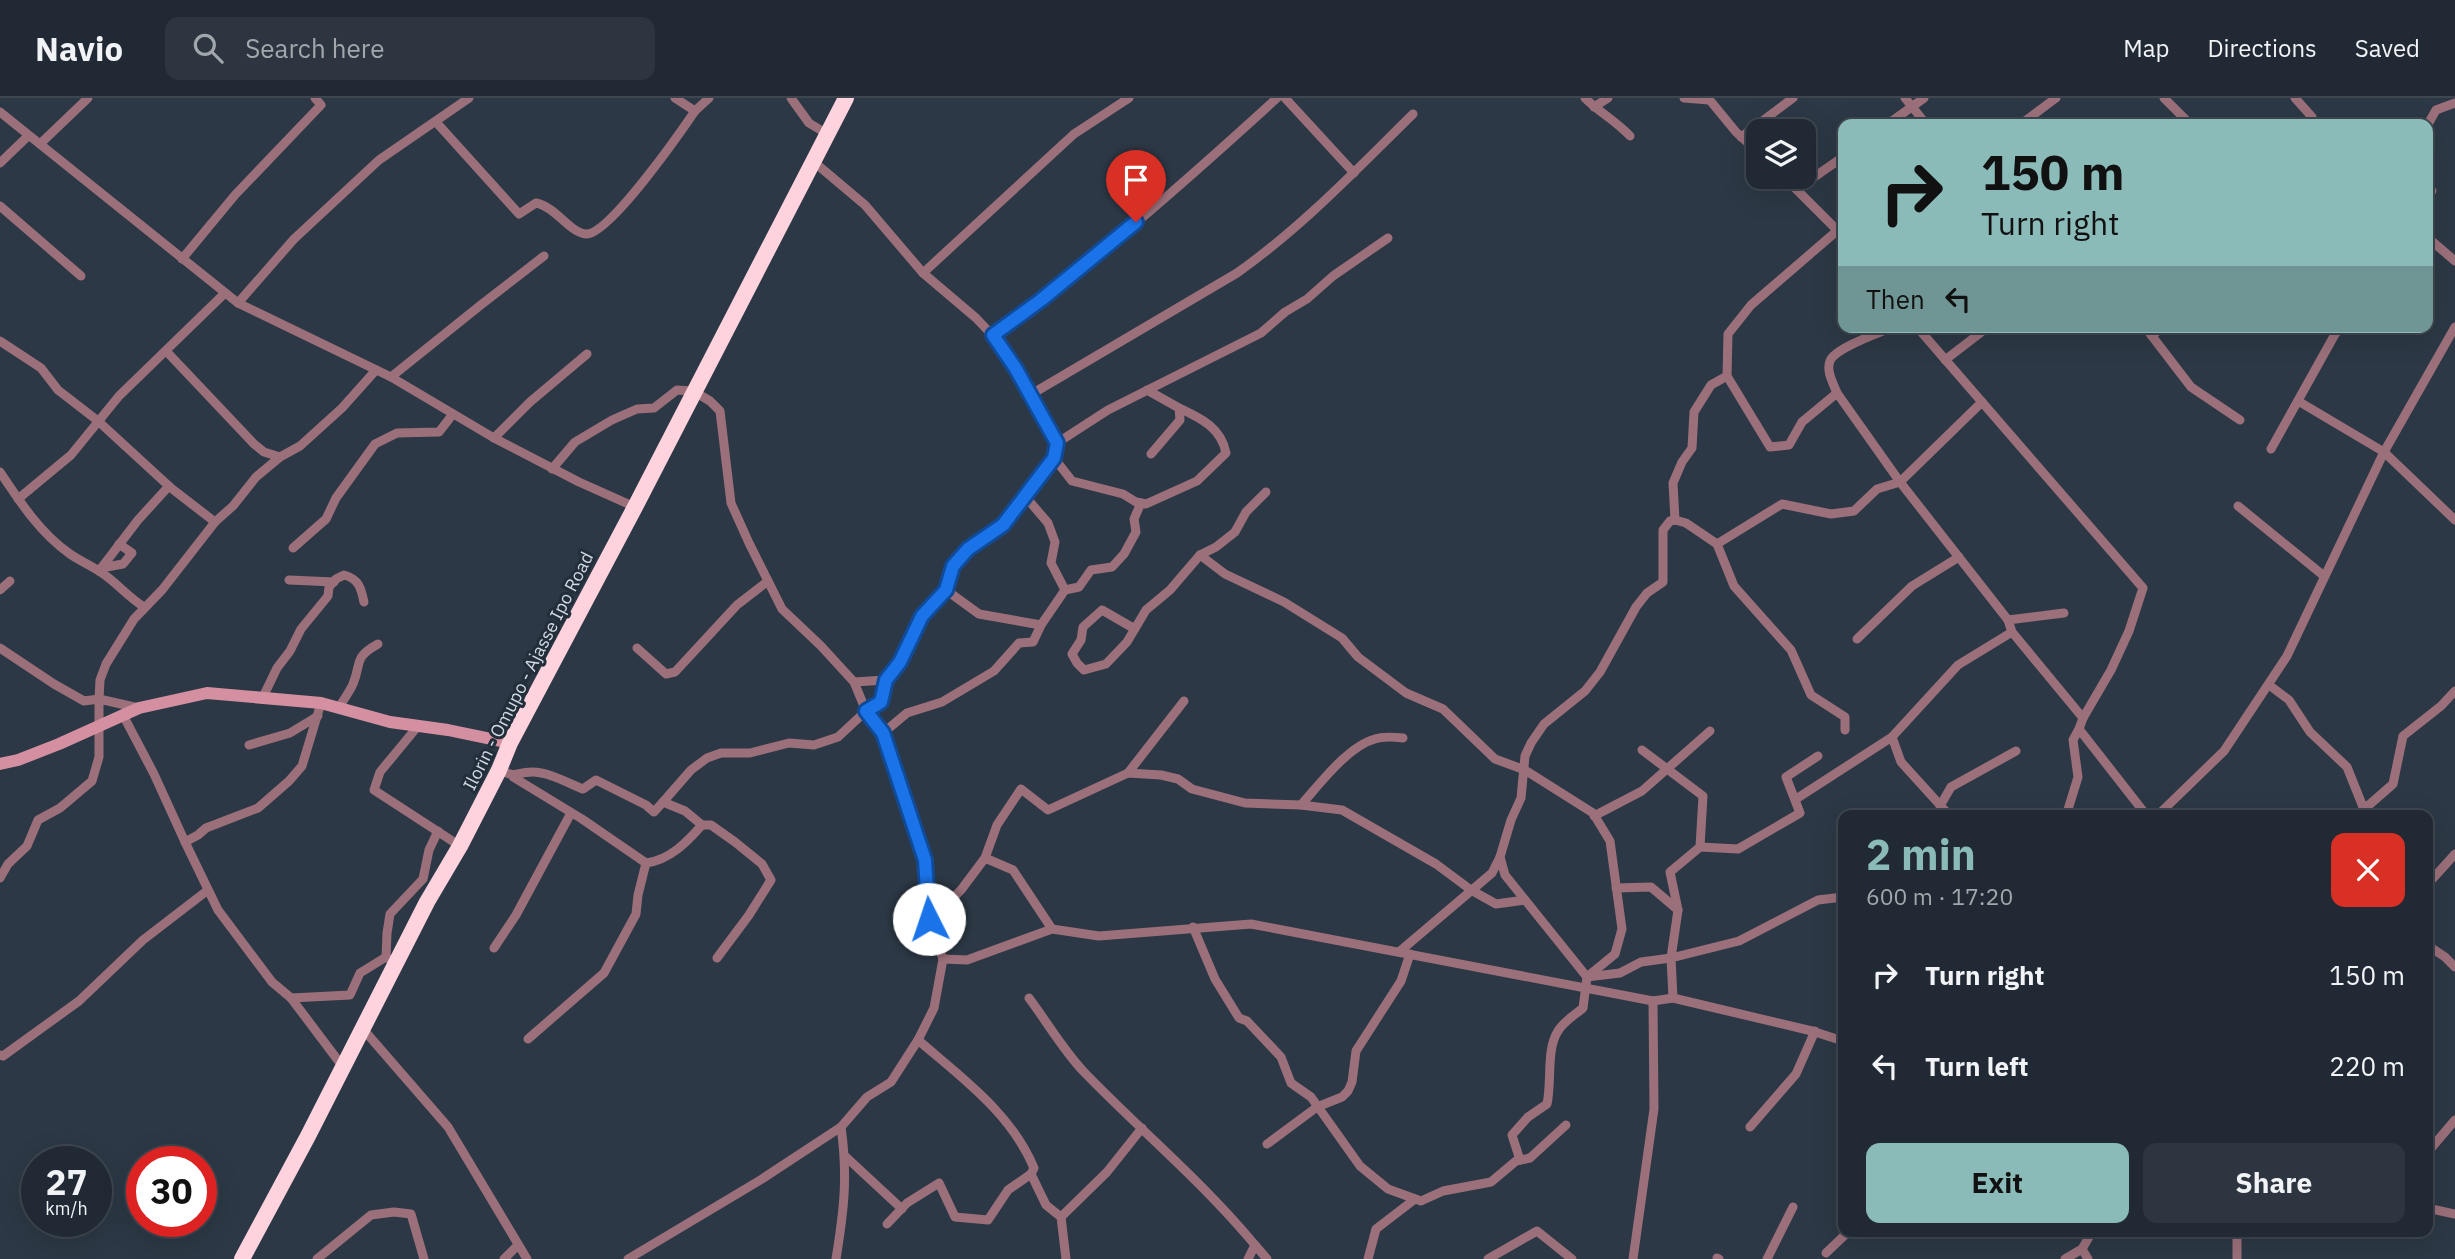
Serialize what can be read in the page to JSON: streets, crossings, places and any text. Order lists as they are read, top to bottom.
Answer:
{
  "streets": {
    "highway": ["Ilorin - Omupo - Ajasse Ipo Road"]
  },
  "page": {
    "header": "Navio",
    "search": "Search here",
    "nav": ["Map", "Directions", "Saved"],
    "turn": ["150 m", "Turn right"],
    "then": "Then",
    "heading": ["2 min", "600 m · 17:20"],
    "list": [
      {
        "name": "Turn right",
        "value": "150 m"
      },
      {
        "name": "Turn left",
        "value": "220 m"
      }
    ],
    "buttons": ["Exit", "Share"],
    "speed": "27 km/h",
    "limit": "30"
  }
}
